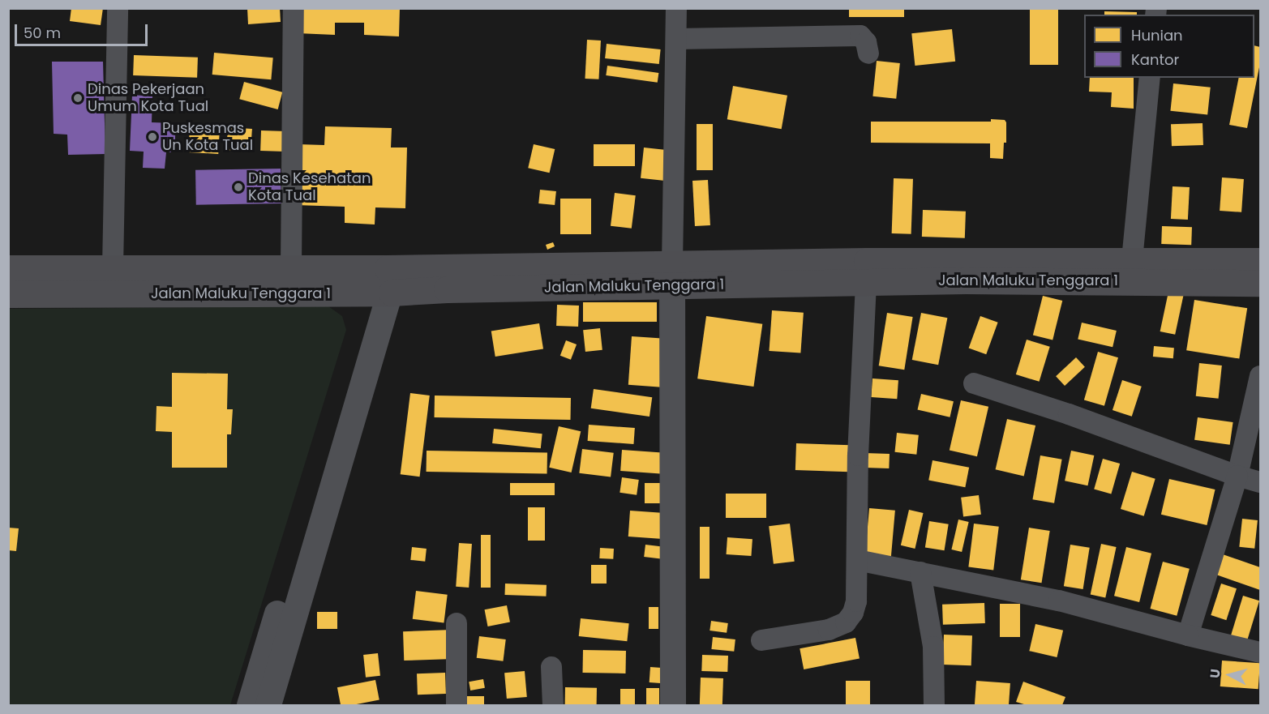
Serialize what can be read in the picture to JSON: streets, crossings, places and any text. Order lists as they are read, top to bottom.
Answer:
{
  "streets": {
    "main road": ["Jalan Maluku Tenggara 1"]
  },
  "places": ["Dinas Pekerjaan Umum Kota Tual", "Puskesmas Un Kota Tual", "Dinas Kesehatan Kota Tual"],
  "legend": ["Hunian", "Kantor"],
  "scale_bar": "50 m",
  "north": "left"
}
